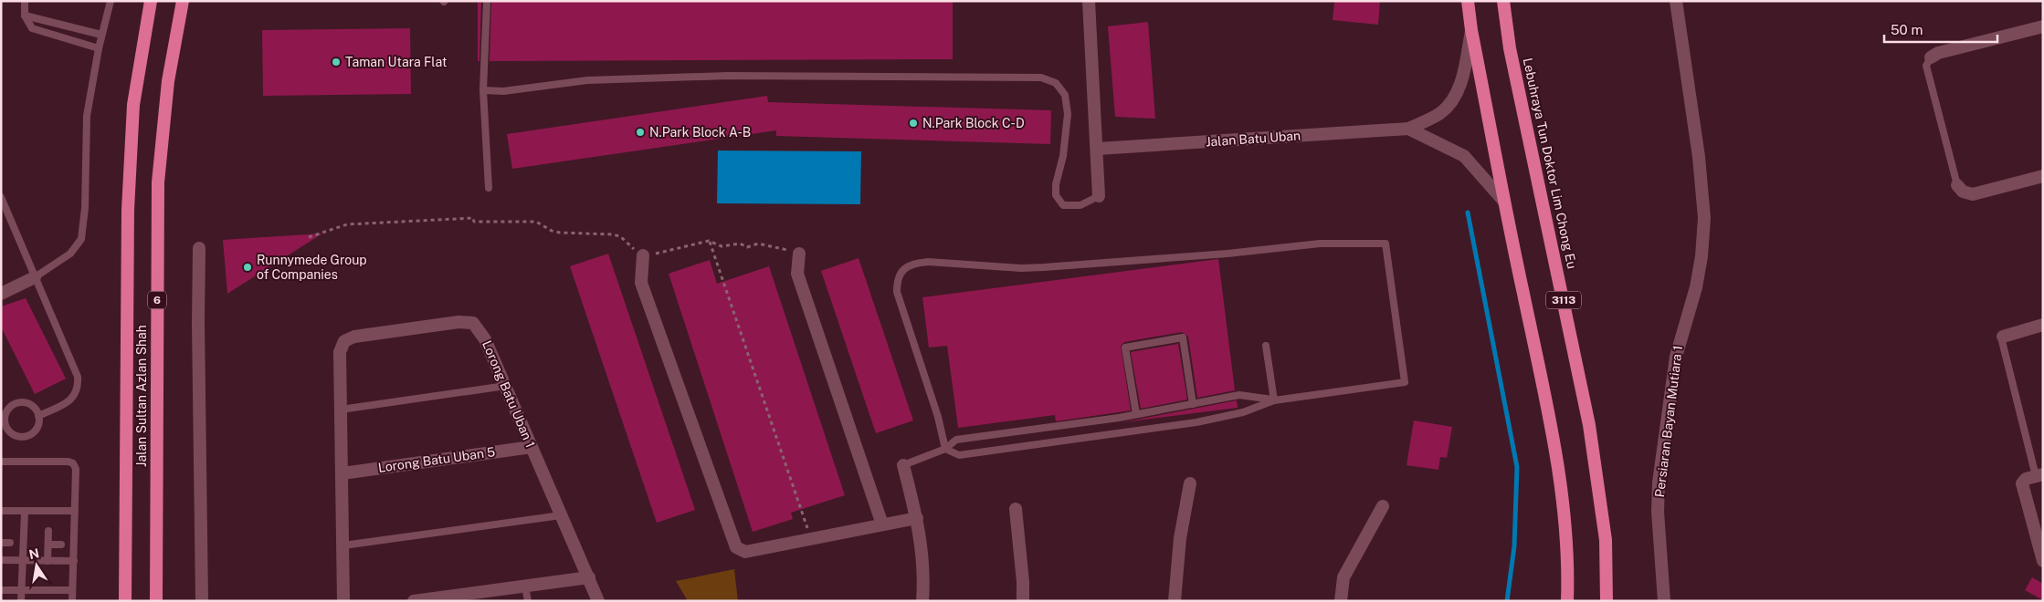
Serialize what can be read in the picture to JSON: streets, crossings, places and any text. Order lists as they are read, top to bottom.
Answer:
{
  "streets": {
    "highway": [
      "Lebuhraya Tun Doktor Lim Chong Eu",
      "6",
      "3113",
      "Jalan Sultan Azlan Shah"
    ],
    "street": [
      "Jalan Batu Uban",
      "Lorong Batu Uban 1",
      "Persiaran Bayan Mutiara 1",
      "Lorong Batu Uban 5"
    ]
  },
  "crossings": [
    ["Lorong Batu Uban 1", "Lorong Batu Uban 5"]
  ],
  "places": [
    "Taman Utara Flat",
    "N.Park Block C-D",
    "N.Park Block A-B",
    "Runnymede Group of Companies"
  ],
  "scale_bar": "50 m",
  "north": "top"
}
